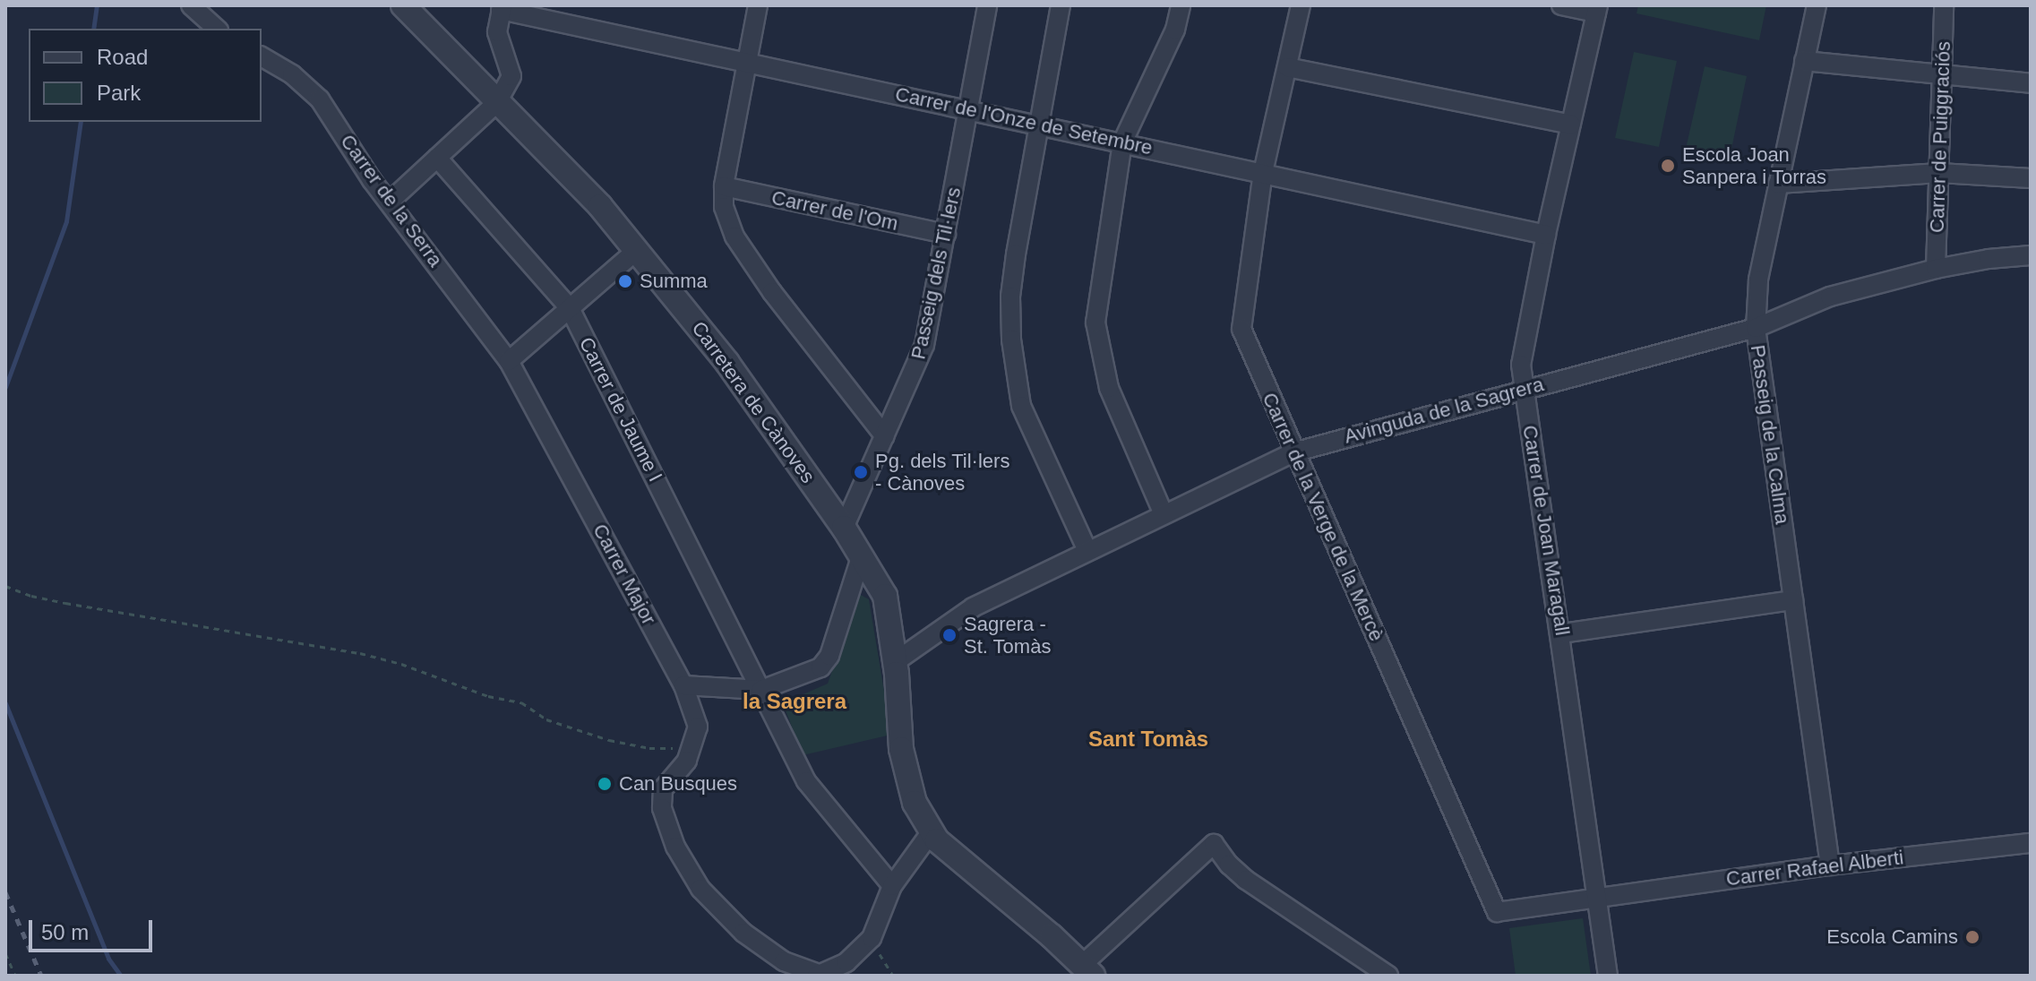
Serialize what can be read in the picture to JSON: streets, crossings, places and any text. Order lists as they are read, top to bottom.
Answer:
{
  "streets": {
    "street": [
      "Carrer de l'Onze de Setembre",
      "Carrer de Puiggraciós",
      "Carrer de la Serra",
      "Carrer de l'Om",
      "Passeig dels Til·lers",
      "Carretera de Cànoves",
      "Carrer de Jaume I",
      "Avinguda de la Sagrera",
      "Passeig de la Calma",
      "Carrer de la Verge de la Mercè",
      "Carrer de Joan Maragall",
      "Carrer Major",
      "Carrer Rafael Alberti"
    ]
  },
  "crossings": [
    ["Carrer de l'Onze de Setembre", "Passeig dels Til·lers"],
    ["Carrer de l'Onze de Setembre", "Carrer de la Verge de la Mercè"],
    ["Carrer de l'Onze de Setembre", "Carrer de Joan Maragall"],
    ["Carrer de Puiggraciós", "Avinguda de la Sagrera"],
    ["Carrer de la Serra", "Carrer Major"],
    ["Carrer de l'Om", "Passeig dels Til·lers"],
    ["Passeig dels Til·lers", "Carretera de Cànoves"],
    ["Carretera de Cànoves", "Avinguda de la Sagrera"],
    ["Avinguda de la Sagrera", "Passeig de la Calma"],
    ["Avinguda de la Sagrera", "Carrer de la Verge de la Mercè"],
    ["Avinguda de la Sagrera", "Carrer de Joan Maragall"],
    ["Passeig de la Calma", "Carrer Rafael Alberti"],
    ["Carrer de la Verge de la Mercè", "Carrer de Joan Maragall"],
    ["Carrer de la Verge de la Mercè", "Carrer Rafael Alberti"],
    ["Carrer de Joan Maragall", "Carrer Rafael Alberti"]
  ],
  "districts": ["la Sagrera", "Sant Tomàs"],
  "places": [
    "Escola Joan Sanpera i Torras",
    "Summa",
    "Pg. dels Til·lers - Cànoves",
    "Sagrera - St. Tomàs",
    "Can Busques",
    "Escola Camins"
  ],
  "legend": ["Road", "Park"],
  "scale_bar": "50 m"
}
